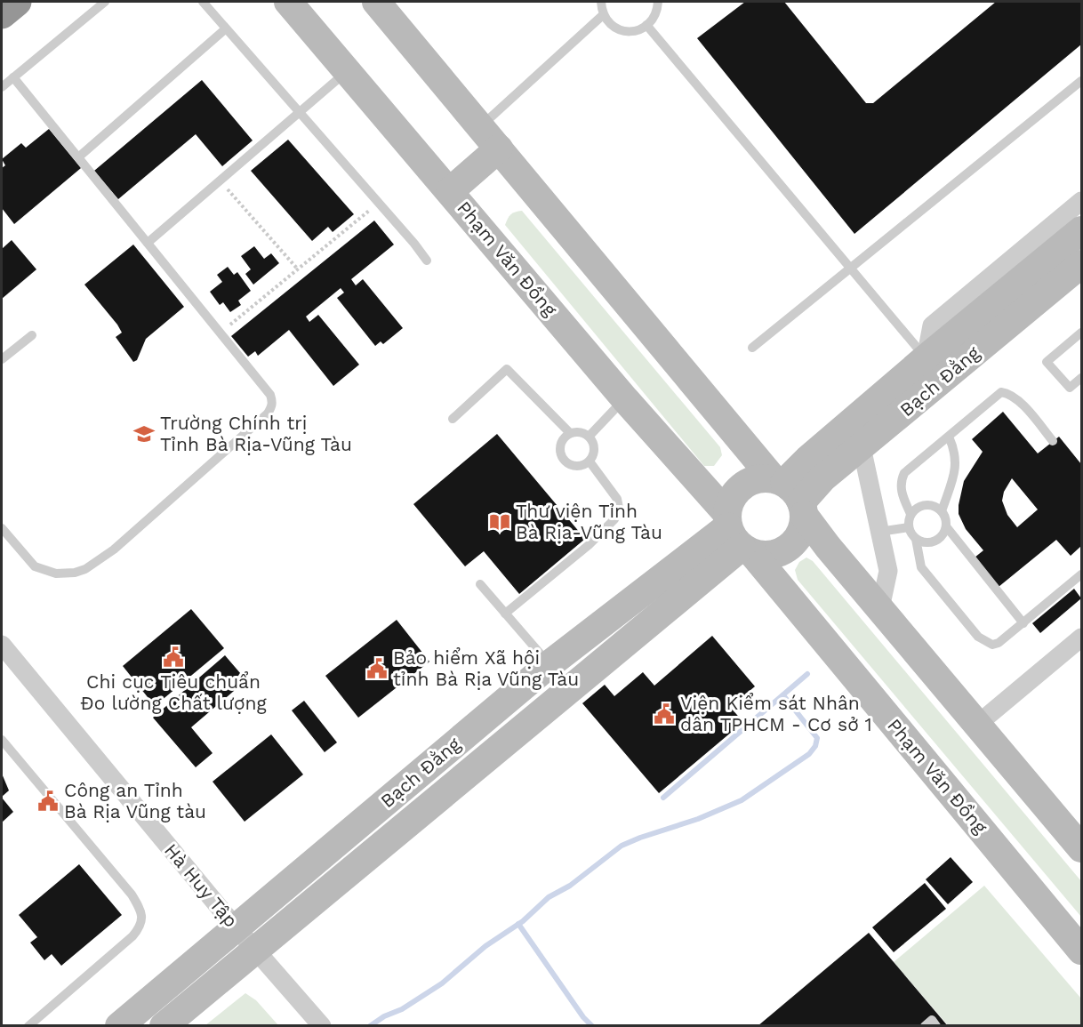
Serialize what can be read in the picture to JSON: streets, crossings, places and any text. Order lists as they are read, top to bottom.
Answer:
{
  "streets": {
    "street": ["Phạm Văn Đồng", "Bạch Đằng", "Hà Huy Tập"]
  },
  "crossings": [
    ["Phạm Văn Đồng", "Bạch Đằng"],
    ["Bạch Đằng", "Hà Huy Tập"]
  ],
  "places": {
    "school or university": ["Trường Chính trị Tỉnh Bà Rịa-Vũng Tàu"],
    "library": ["Thư viện Tỉnh Bà Rịa-Vũng Tàu"],
    "public building": [
      "Chi cục Tiêu chuẩn Đo lường Chất lượng",
      "Bảo hiểm Xã hội tỉnh Bà Rịa Vũng Tàu",
      "Viện Kiểm sát Nhân dân TPHCM - Cơ sở 1",
      "Công an Tỉnh Bà Rịa Vũng tàu"
    ]
  }
}
